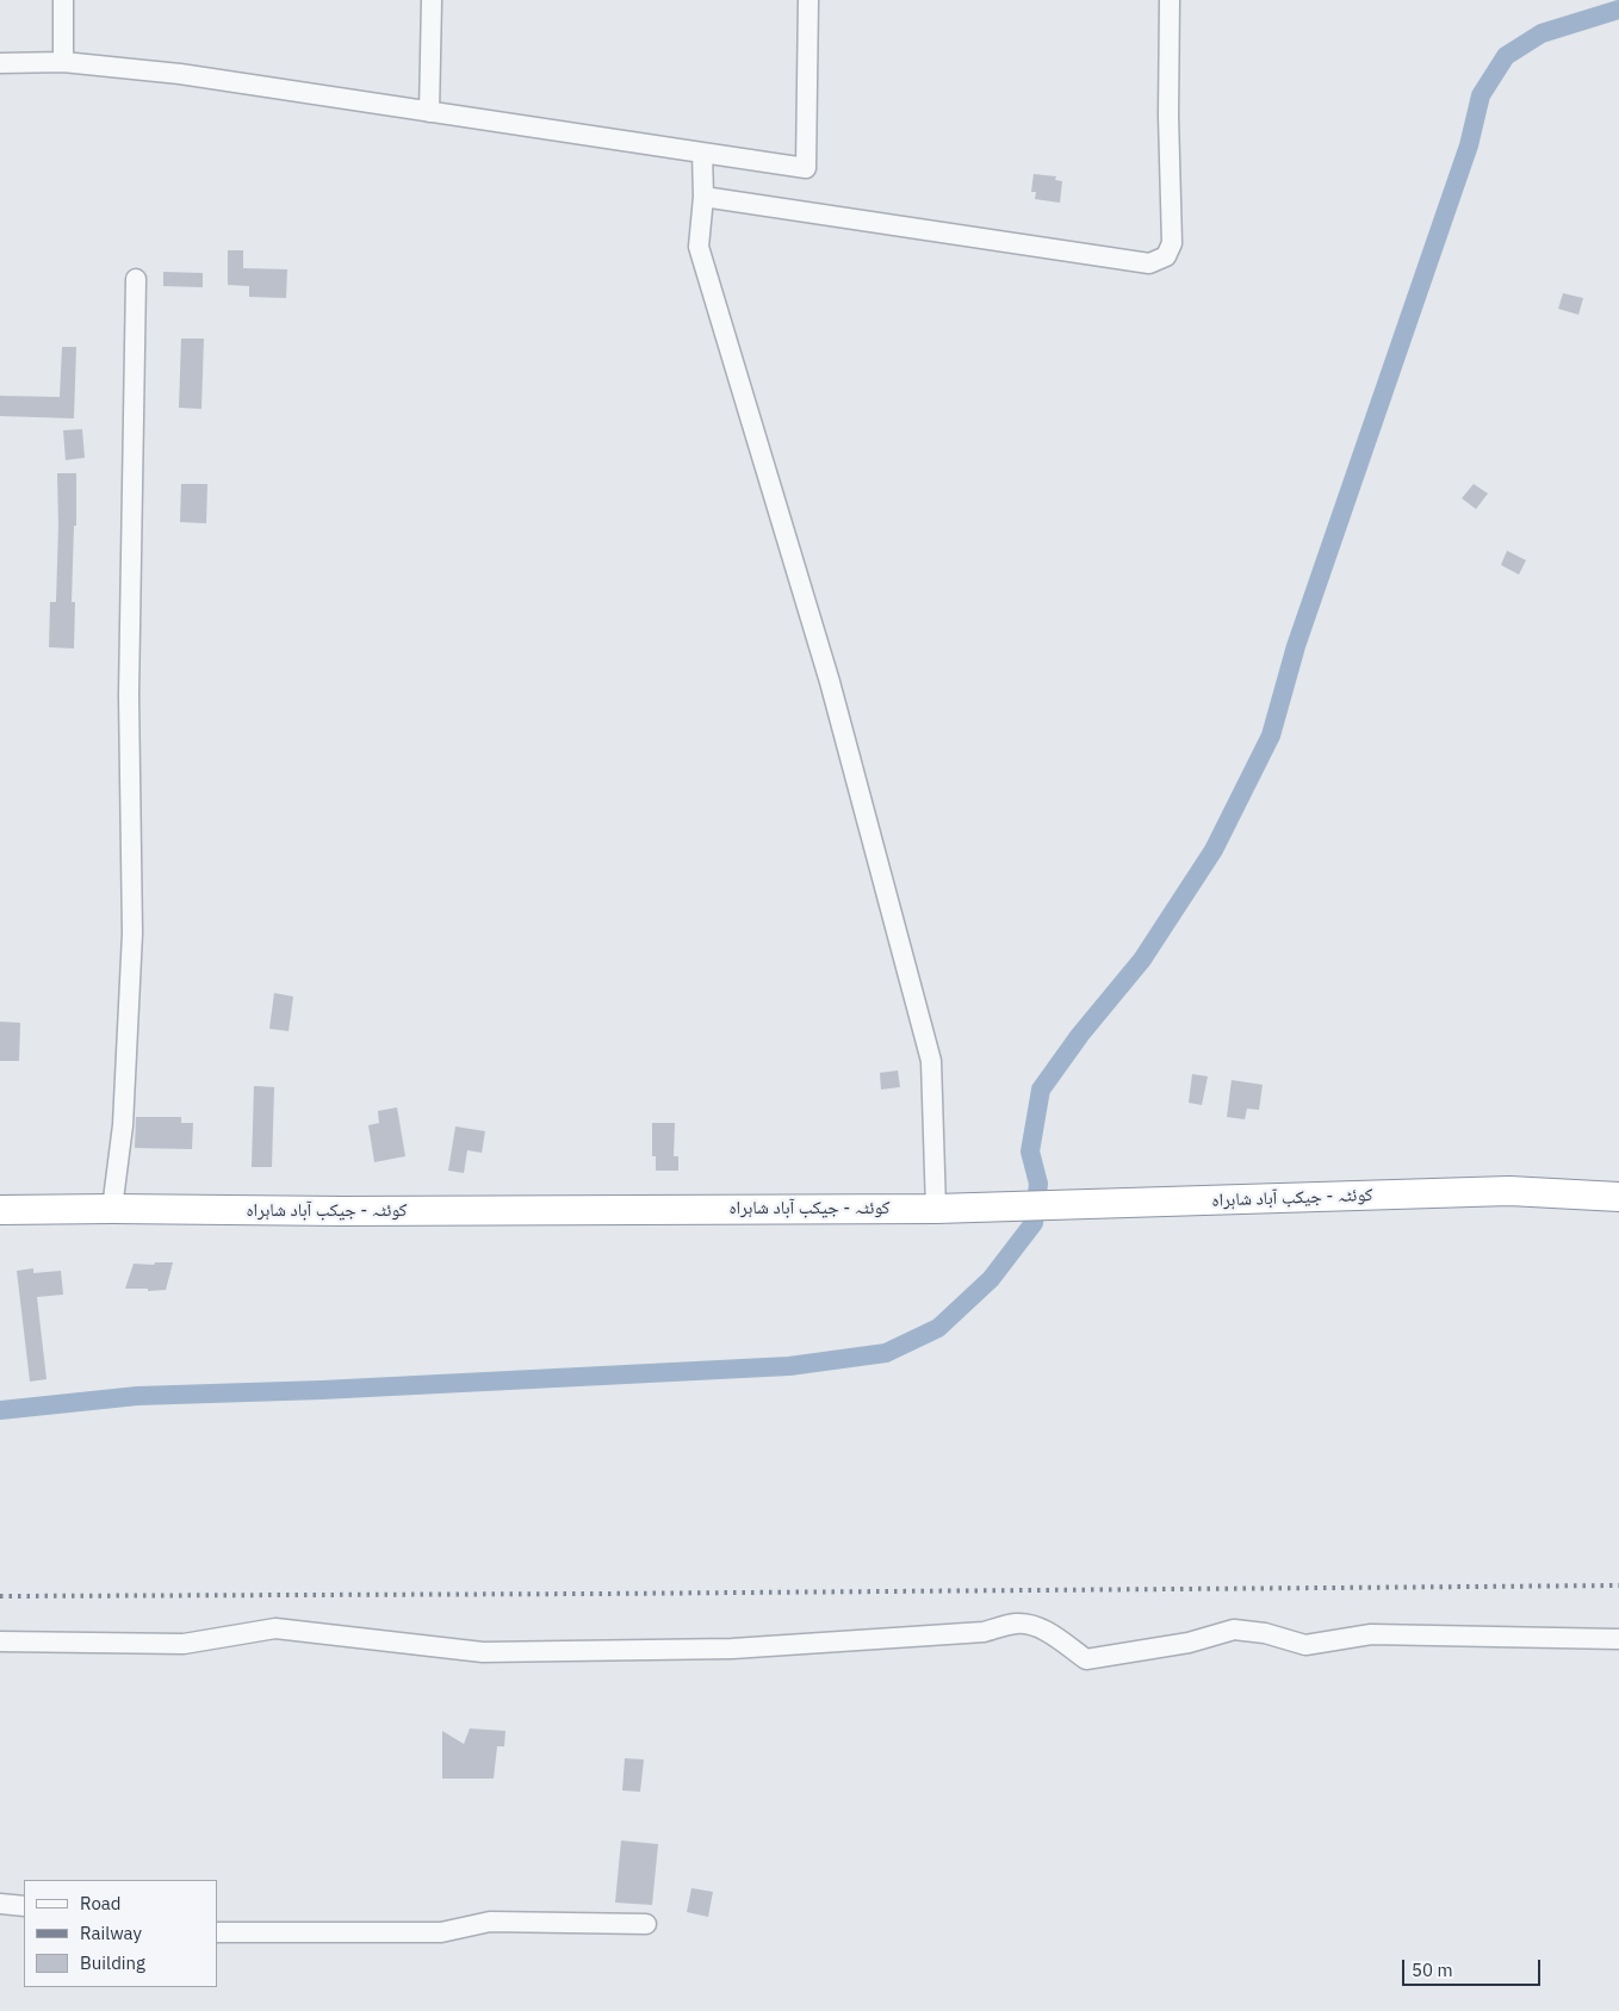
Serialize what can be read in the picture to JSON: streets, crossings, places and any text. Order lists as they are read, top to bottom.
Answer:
{
  "streets": {
    "highway": ["کوئٹہ - جیکب آباد شاہراہ"]
  },
  "legend": ["Road", "Railway", "Building"],
  "scale_bar": "50 m"
}
